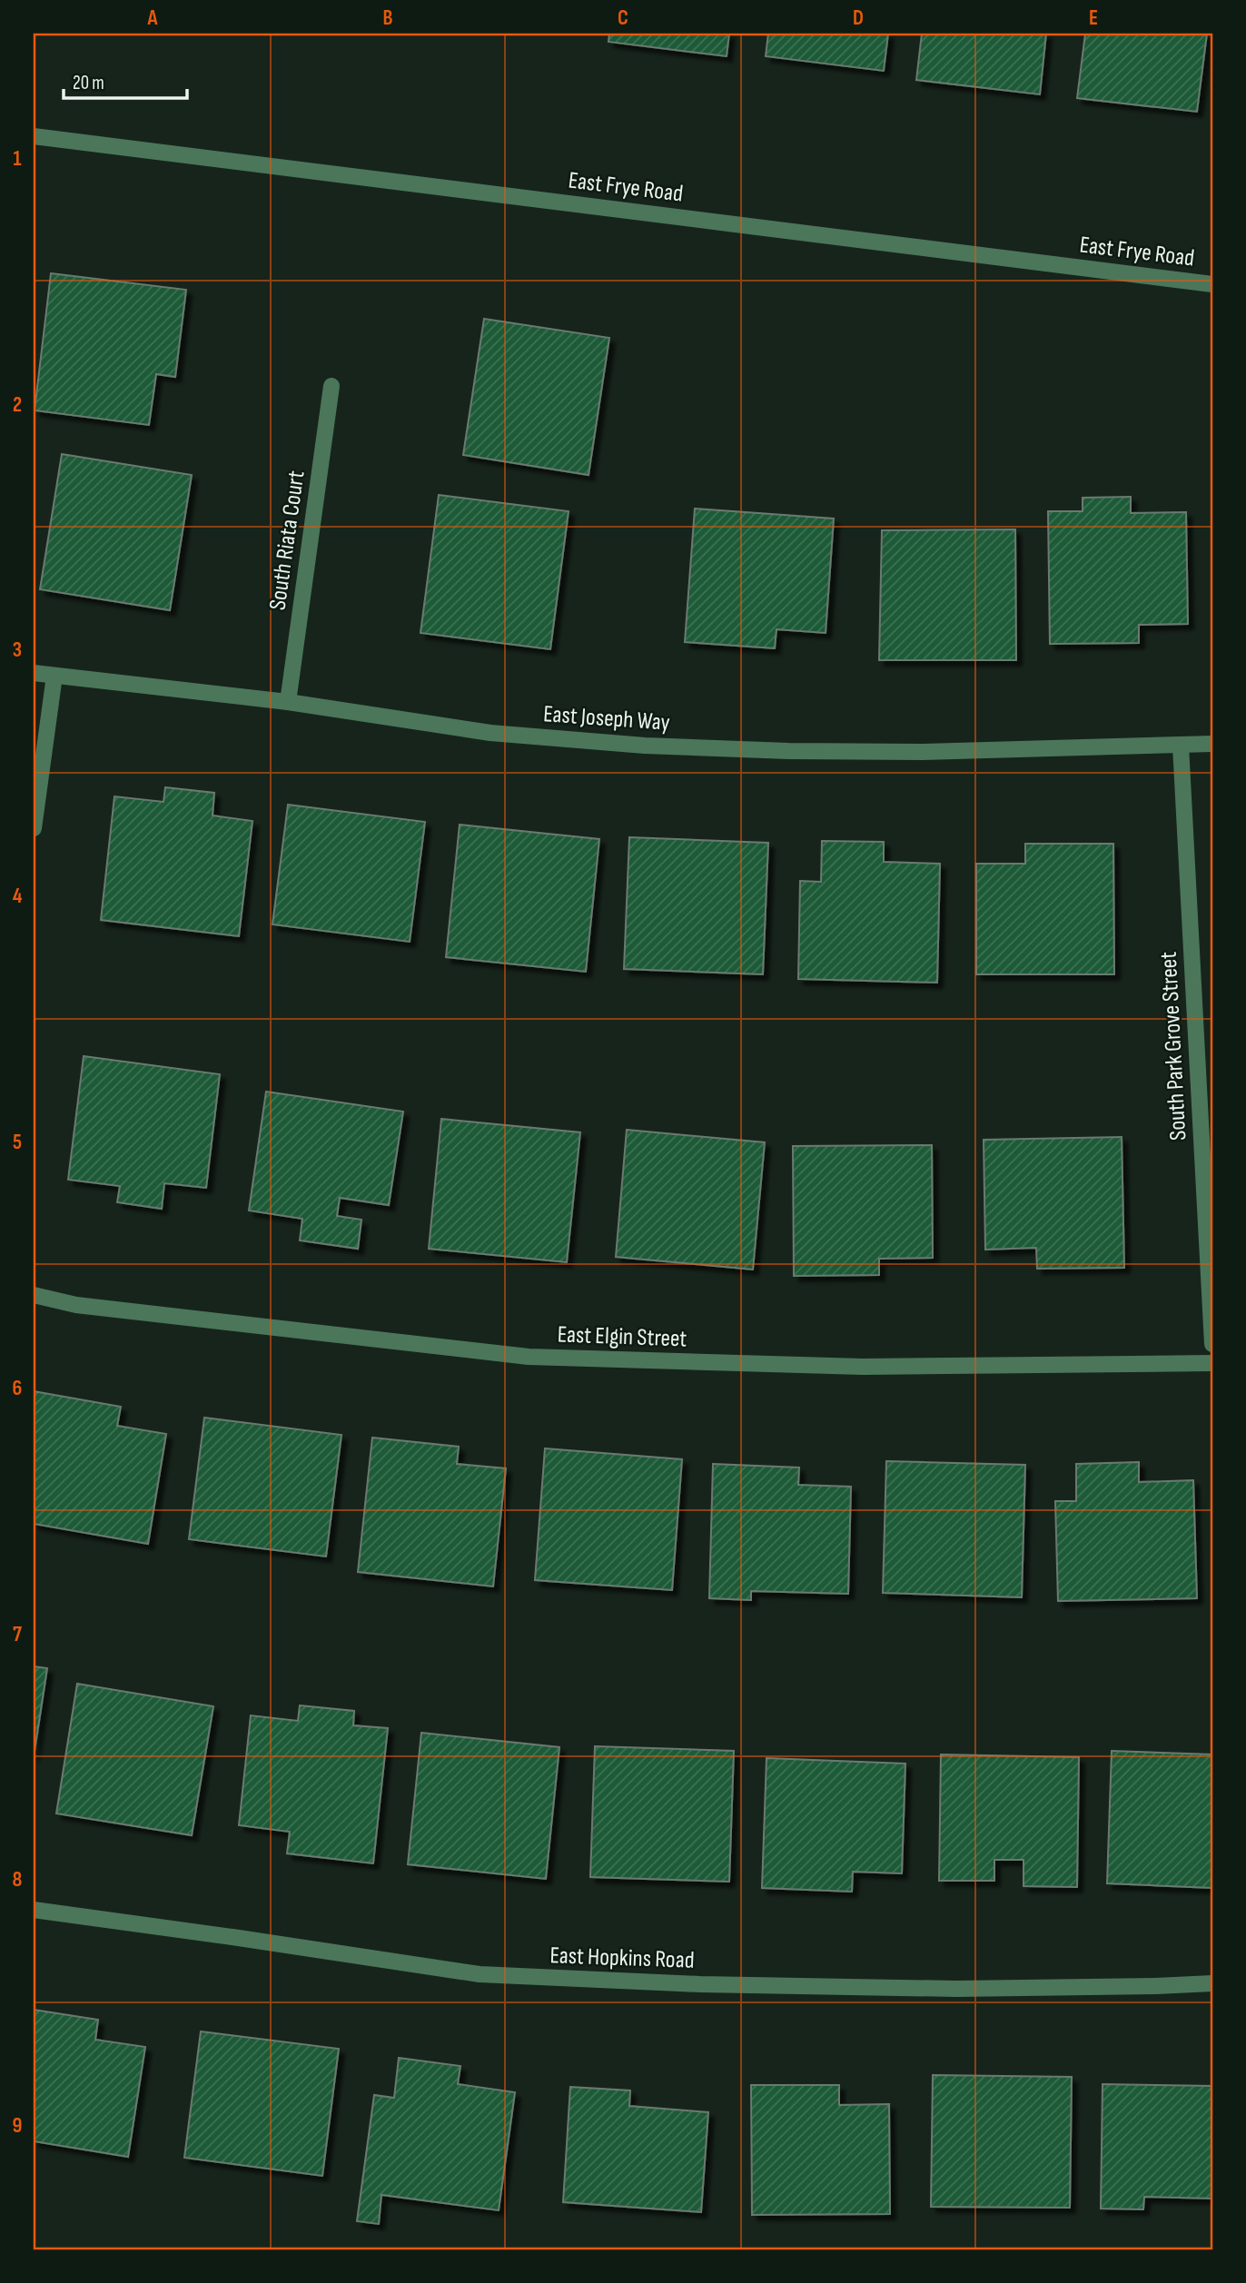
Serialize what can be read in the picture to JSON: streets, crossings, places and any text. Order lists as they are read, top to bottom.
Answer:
{
  "streets": {
    "street": [
      "East Frye Road",
      "South Riata Court",
      "East Joseph Way",
      "South Park Grove Street",
      "East Elgin Street",
      "East Hopkins Road"
    ]
  },
  "crossings": [
    ["South Riata Court", "East Joseph Way"],
    ["East Joseph Way", "South Park Grove Street"]
  ],
  "scale_bar": "20 m",
  "grid": {
    "columns": [
      "A",
      "B",
      "C",
      "D",
      "E"
    ],
    "rows": [
      "1",
      "2",
      "3",
      "4",
      "5",
      "6",
      "7",
      "8",
      "9"
    ]
  }
}
